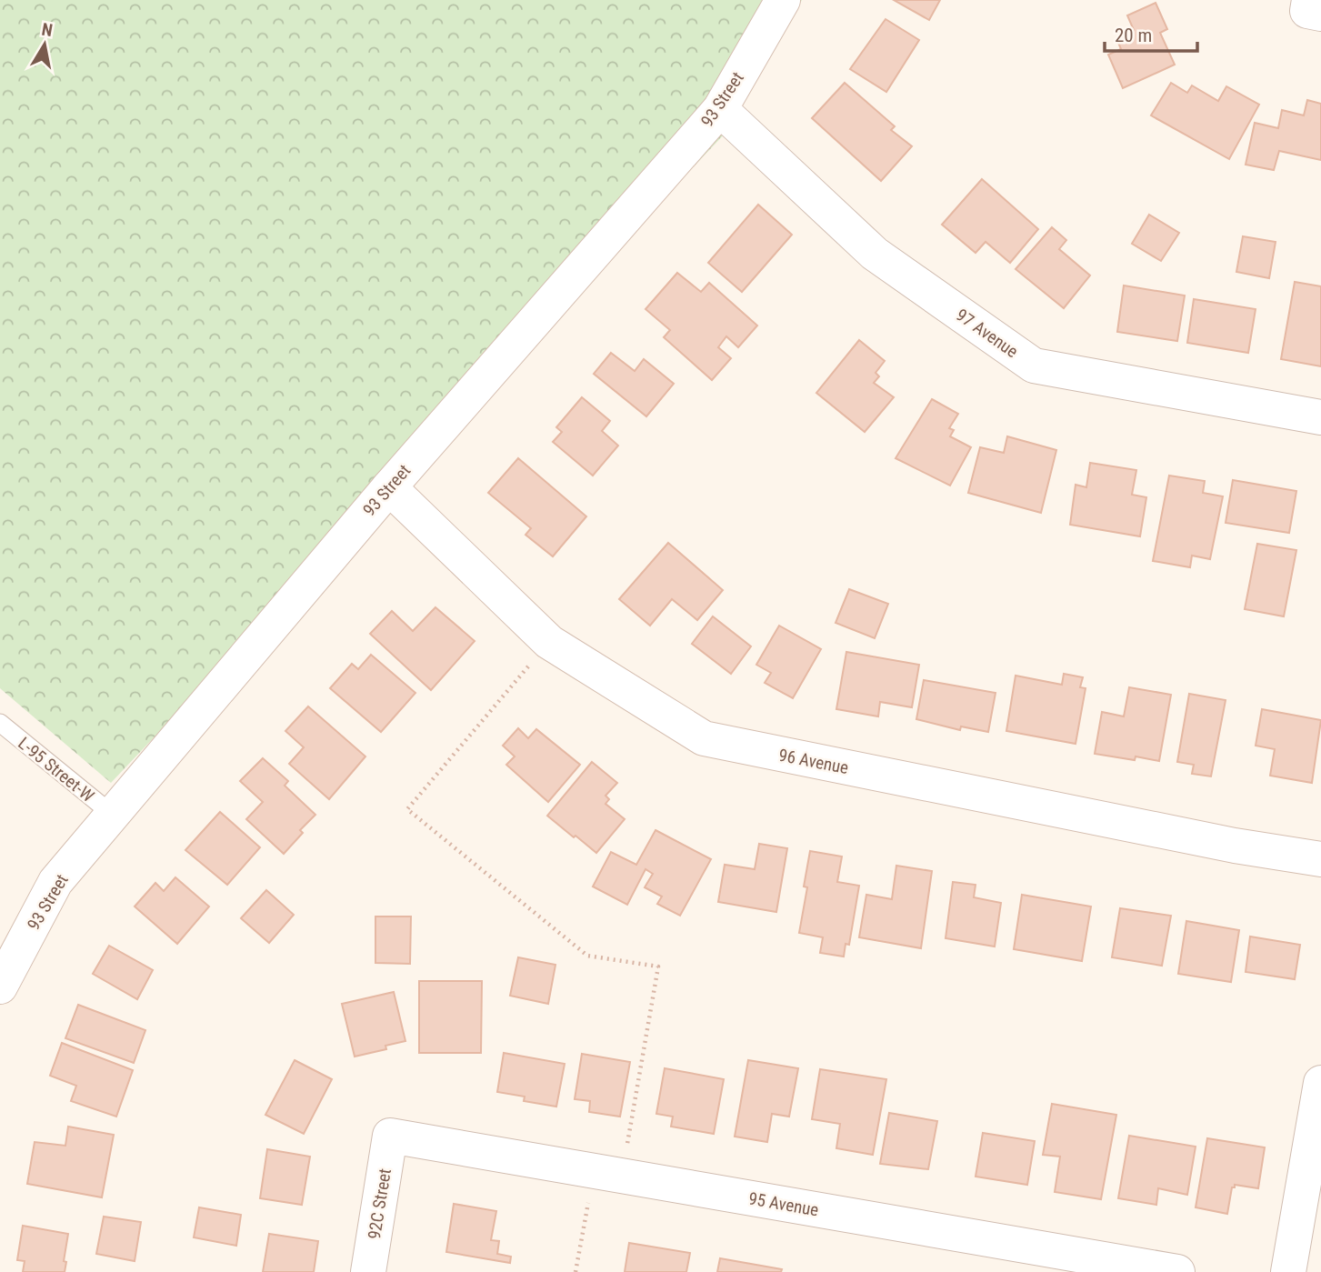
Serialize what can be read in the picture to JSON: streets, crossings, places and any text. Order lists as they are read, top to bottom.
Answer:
{
  "streets": {
    "street": [
      "93 Street",
      "97 Avenue",
      "96 Avenue",
      "92C Street",
      "95 Avenue"
    ],
    "lane": ["L-95 Street-W"]
  },
  "crossings": [
    ["93 Street", "97 Avenue"],
    ["93 Street", "96 Avenue"],
    ["93 Street", "L-95 Street-W"],
    ["92C Street", "95 Avenue"]
  ],
  "scale_bar": "20 m",
  "north": "top"
}
